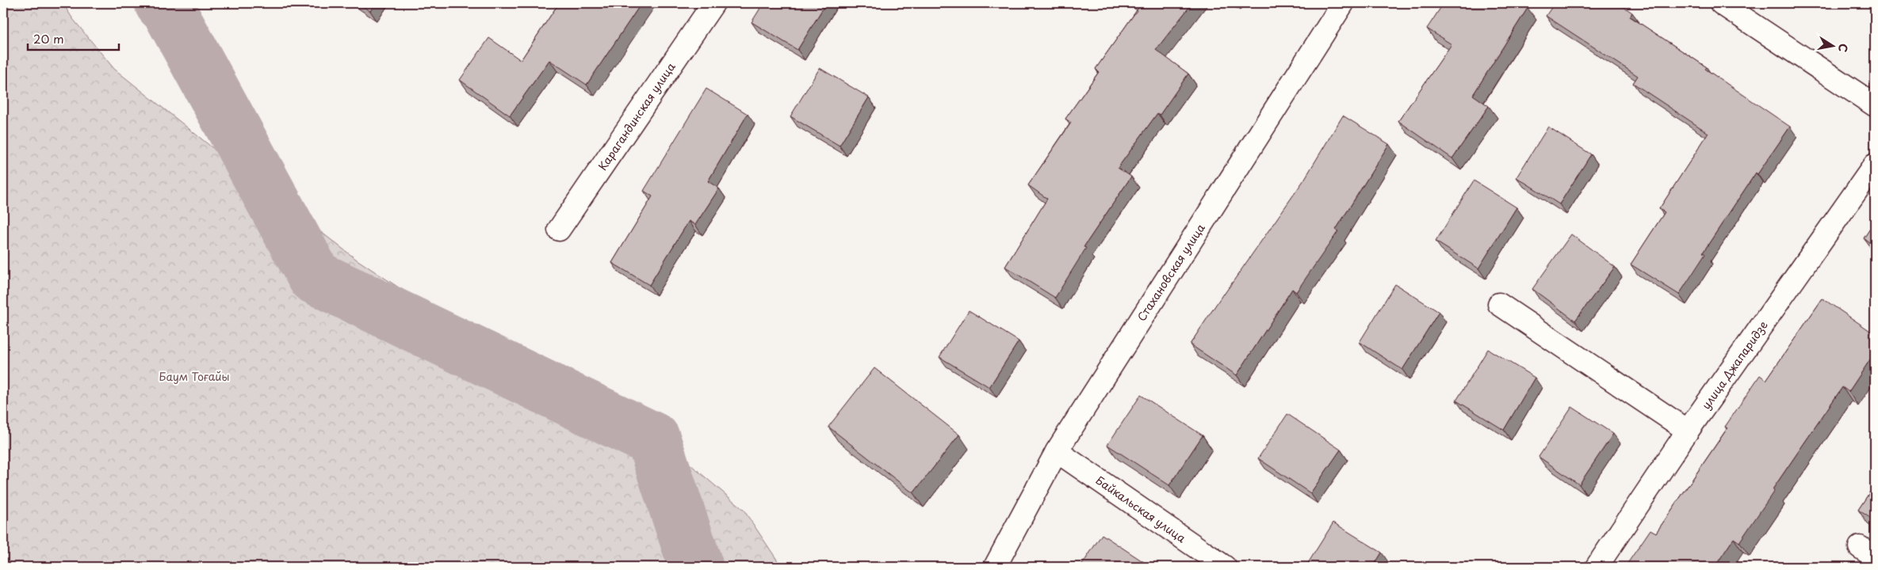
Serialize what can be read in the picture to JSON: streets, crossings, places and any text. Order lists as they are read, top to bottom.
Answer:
{
  "streets": {
    "street": [
      "Карагандинская улица",
      "Стахановская улица",
      "улица Джапаридзе",
      "Байкальская улица"
    ]
  },
  "crossings": [
    ["Стахановская улица", "Байкальская улица"]
  ],
  "parks": ["Баум Тоғайы"],
  "scale_bar": "20 m",
  "north": "right"
}
